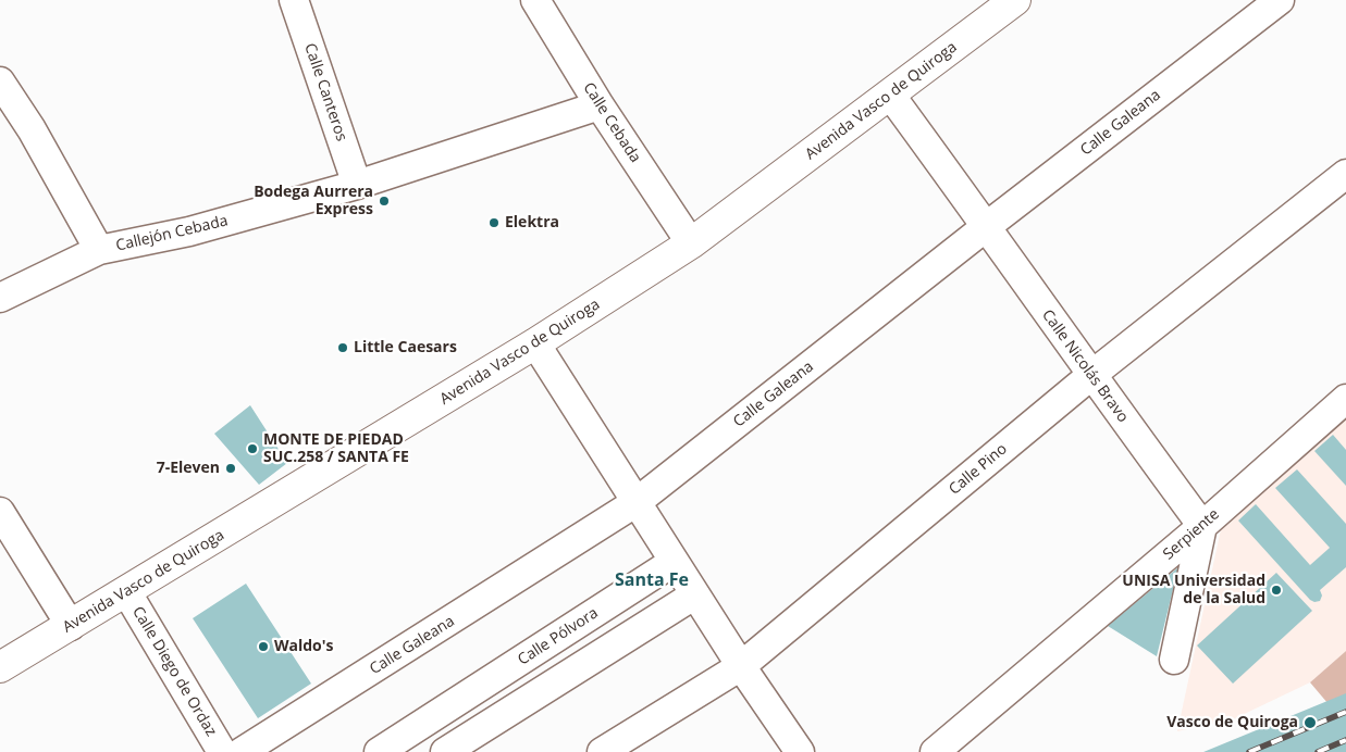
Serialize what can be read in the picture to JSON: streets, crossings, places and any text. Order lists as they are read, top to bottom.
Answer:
{
  "streets": {
    "main road": ["Avenida Vasco de Quiroga"],
    "street": [
      "Calle Canteros",
      "Calle Cebada",
      "Calle Galeana",
      "Callejón Cebada",
      "Calle Nicolás Bravo",
      "Calle Pino",
      "Serpiente",
      "Calle Pólvora",
      "Calle Diego de Ordaz"
    ]
  },
  "crossings": [
    ["Calle Canteros", "Callejón Cebada"],
    ["Avenida Vasco de Quiroga", "Calle Cebada"],
    ["Avenida Vasco de Quiroga", "Calle Nicolás Bravo"],
    ["Avenida Vasco de Quiroga", "Calle Diego de Ordaz"],
    ["Calle Cebada", "Callejón Cebada"],
    ["Calle Galeana", "Calle Nicolás Bravo"],
    ["Calle Nicolás Bravo", "Calle Pino"],
    ["Calle Nicolás Bravo", "Serpiente"]
  ],
  "districts": ["Santa Fe"],
  "places": [
    "Bodega Aurrera Express",
    "Elektra",
    "Little Caesars",
    "MONTE DE PIEDAD SUC.258 / SANTA FE",
    "7-Eleven",
    "UNISA Universidad de la Salud",
    "Waldo's",
    "Vasco de Quiroga"
  ]
}
